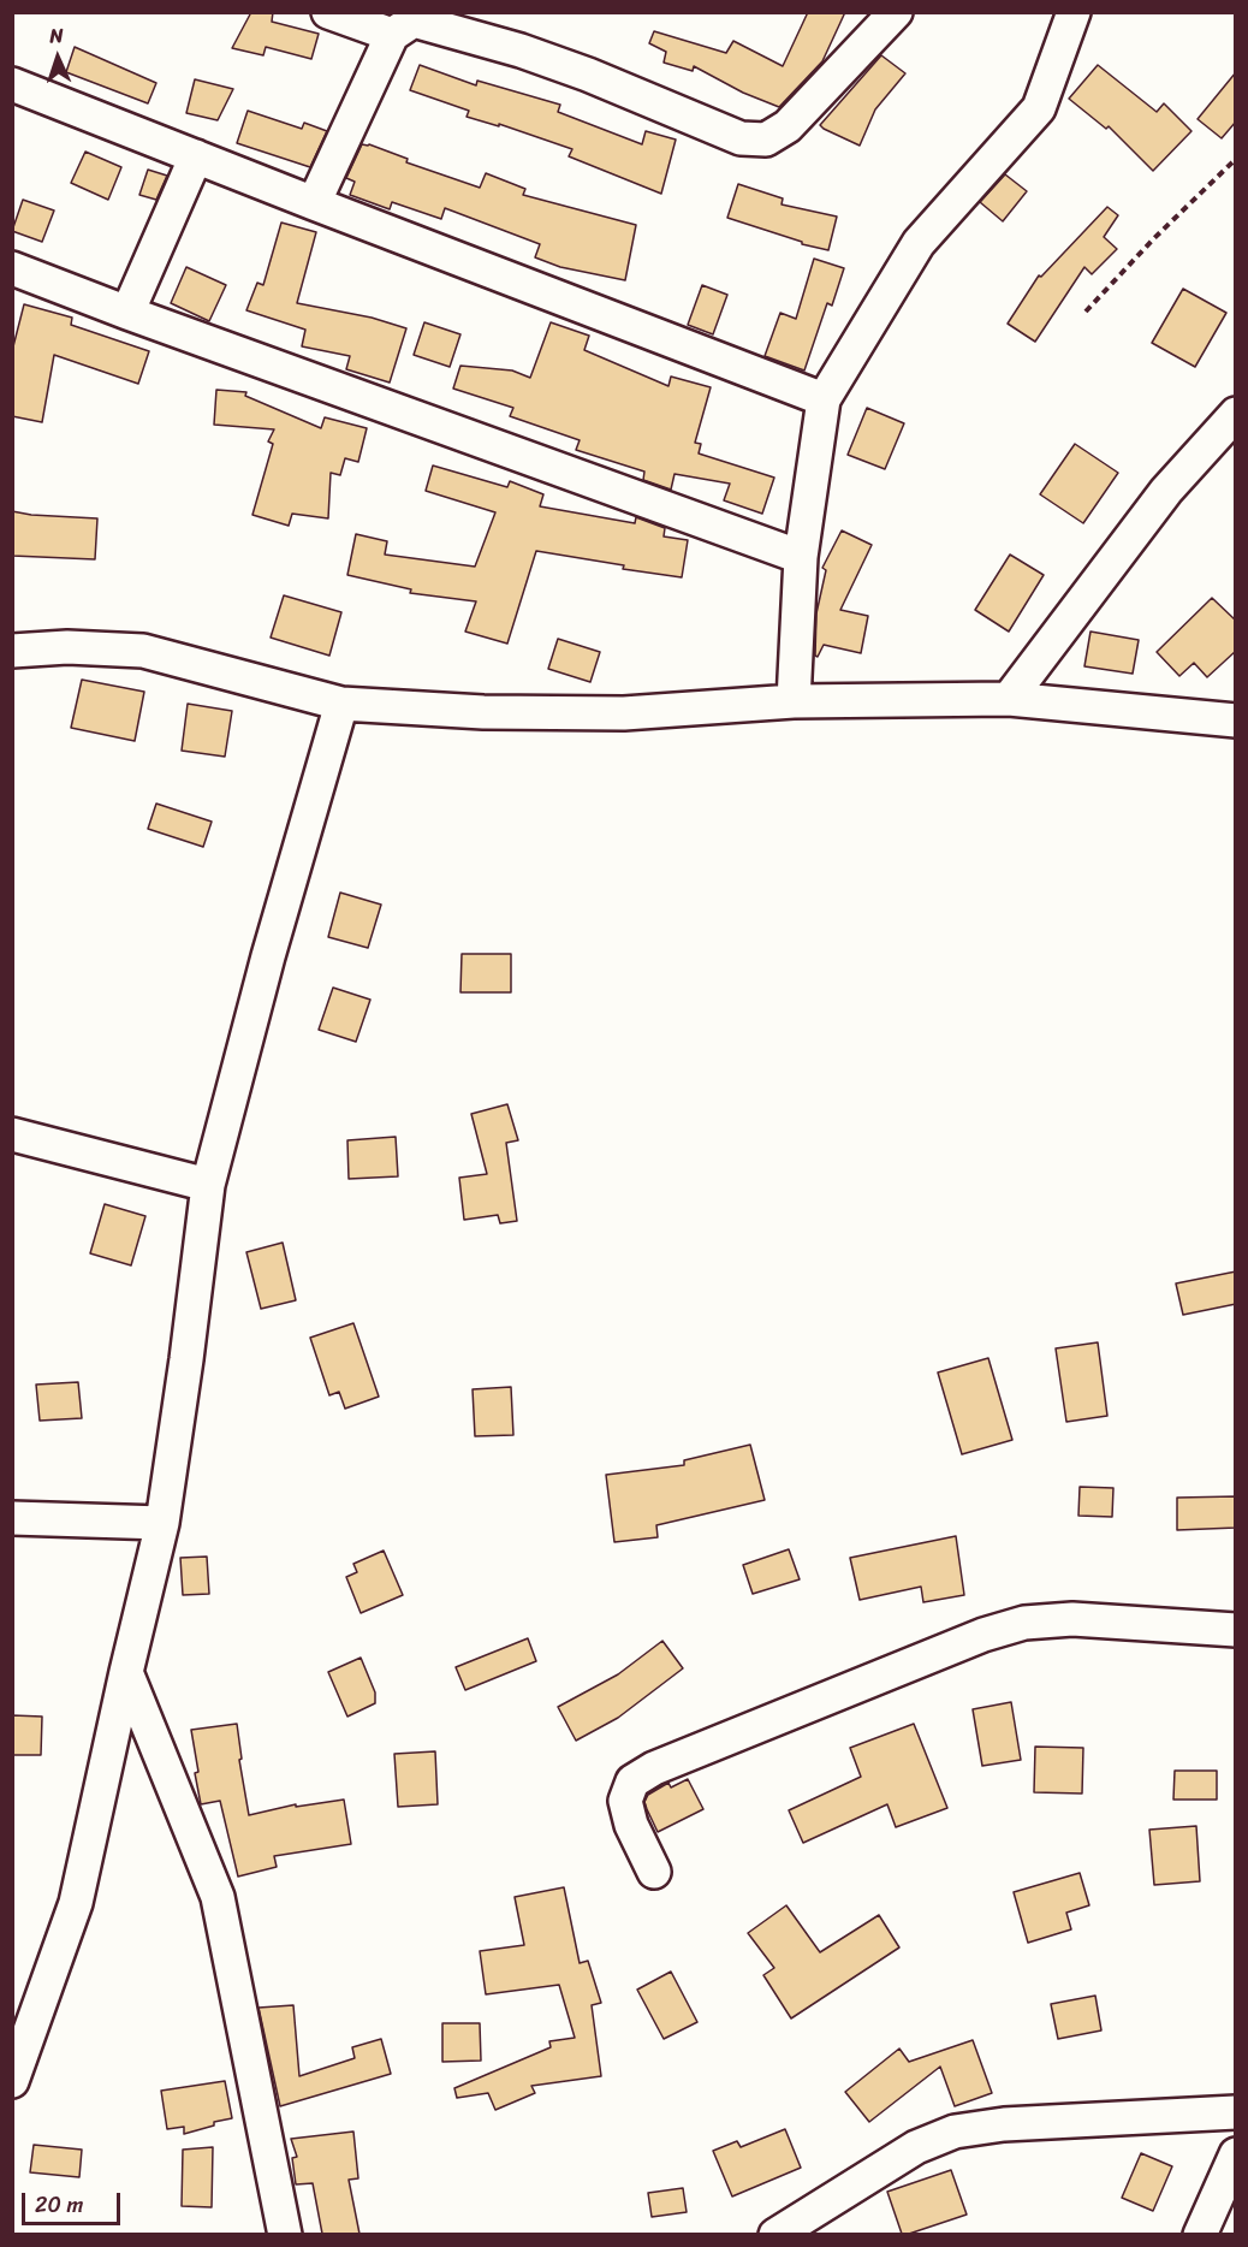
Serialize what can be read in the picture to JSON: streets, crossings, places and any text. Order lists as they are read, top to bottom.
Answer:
{
  "scale_bar": "20 m",
  "north": "top"
}
